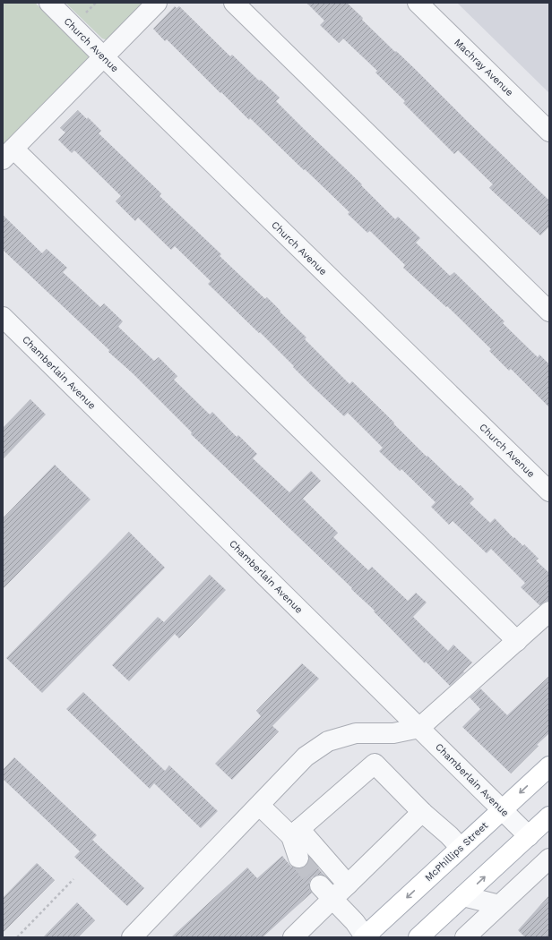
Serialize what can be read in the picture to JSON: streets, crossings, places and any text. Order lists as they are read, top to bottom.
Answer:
{
  "streets": {
    "main road": ["McPhillips Street"],
    "street": ["Church Avenue", "Machray Avenue", "Chamberlain Avenue"]
  },
  "crossings": [
    ["Chamberlain Avenue", "McPhillips Street"]
  ]
}
